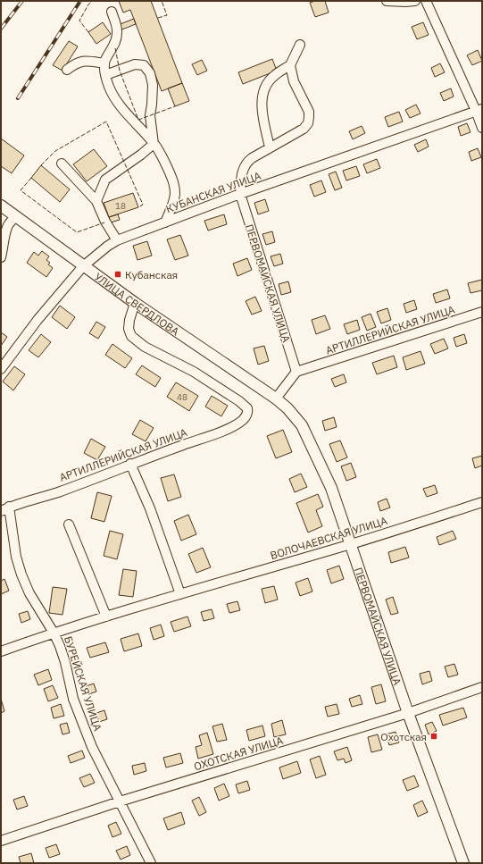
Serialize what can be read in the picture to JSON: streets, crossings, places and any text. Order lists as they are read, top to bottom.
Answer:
{
  "streets": {
    "main road": ["ПЕРВОМАЙСКАЯ УЛИЦА", "УЛИЦА СВЕРДЛОВА"],
    "street": [
      "КУБАНСКАЯ УЛИЦА",
      "АРТИЛЛЕРИЙСКАЯ УЛИЦА",
      "ВОЛОЧАЕВСКАЯ УЛИЦА",
      "БУРЕЙСКАЯ УЛИЦА",
      "ОХОТСКАЯ УЛИЦА"
    ]
  },
  "crossings": [
    ["КУБАНСКАЯ УЛИЦА", "ПЕРВОМАЙСКАЯ УЛИЦА"],
    ["КУБАНСКАЯ УЛИЦА", "УЛИЦА СВЕРДЛОВА"],
    ["ПЕРВОМАЙСКАЯ УЛИЦА", "УЛИЦА СВЕРДЛОВА"],
    ["ПЕРВОМАЙСКАЯ УЛИЦА", "АРТИЛЛЕРИЙСКАЯ УЛИЦА"],
    ["ПЕРВОМАЙСКАЯ УЛИЦА", "ВОЛОЧАЕВСКАЯ УЛИЦА"],
    ["ПЕРВОМАЙСКАЯ УЛИЦА", "ОХОТСКАЯ УЛИЦА"],
    ["УЛИЦА СВЕРДЛОВА", "АРТИЛЛЕРИЙСКАЯ УЛИЦА"],
    ["АРТИЛЛЕРИЙСКАЯ УЛИЦА", "БУРЕЙСКАЯ УЛИЦА"],
    ["ВОЛОЧАЕВСКАЯ УЛИЦА", "БУРЕЙСКАЯ УЛИЦА"],
    ["БУРЕЙСКАЯ УЛИЦА", "ОХОТСКАЯ УЛИЦА"]
  ],
  "places": {
    "transit": ["Кубанская", "Охотская"]
  },
  "house_numbers": ["18", "48"]
}
